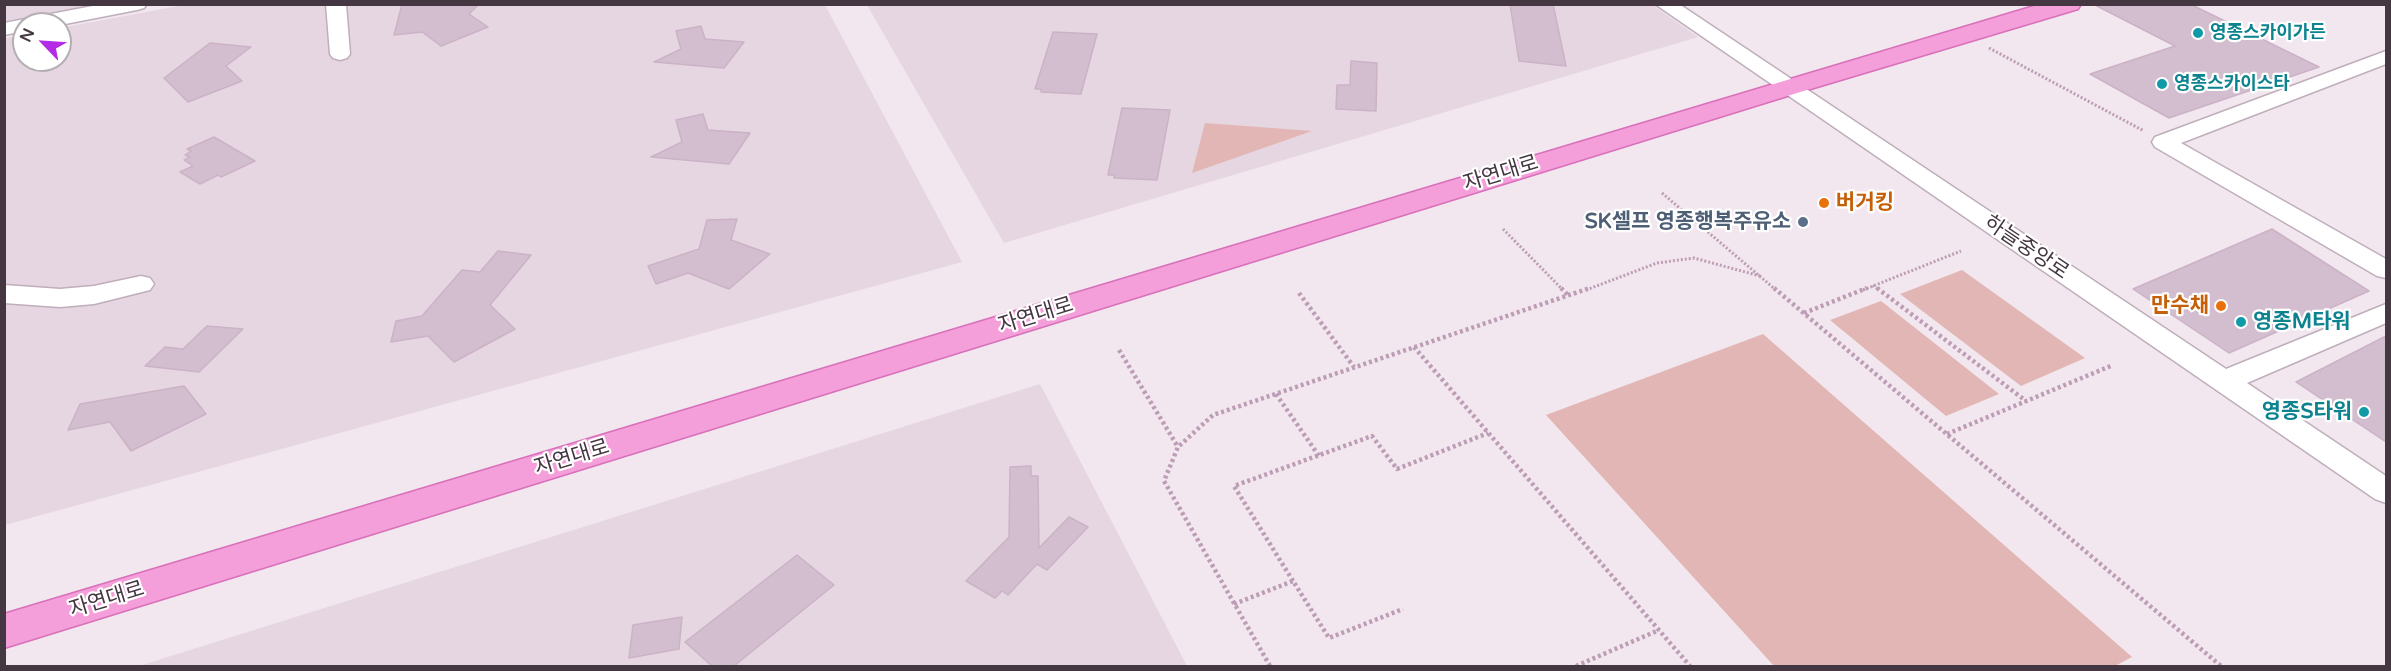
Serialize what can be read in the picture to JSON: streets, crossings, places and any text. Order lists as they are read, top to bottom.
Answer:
{
  "streets": {
    "main road": ["자연대로"],
    "street": ["하늘중앙로"]
  },
  "crossings": [
    ["자연대로", "하늘중앙로"]
  ],
  "places": [
    "영종스카이가든",
    "영종스카이스타",
    "버거킹",
    "SK셀프 영종행복주유소",
    "만수채",
    "영종M타워",
    "영종S타워"
  ],
  "north": "top left"
}
